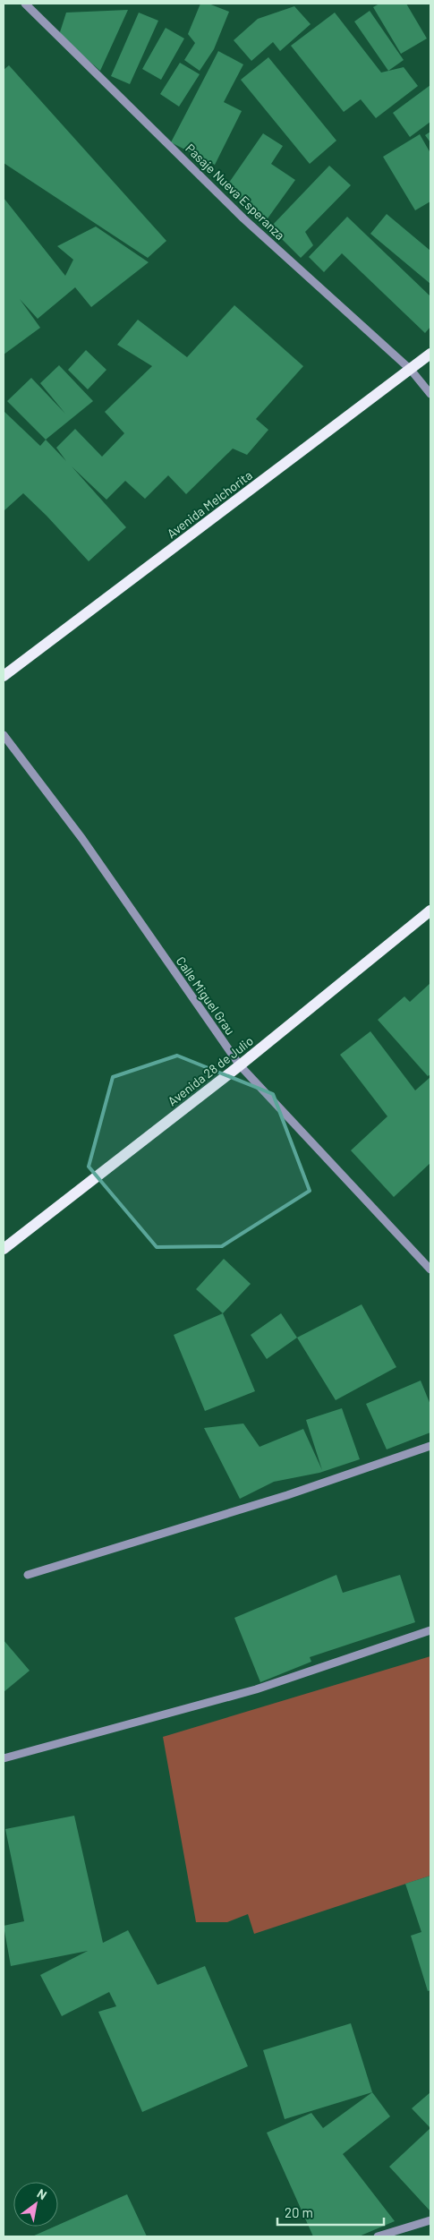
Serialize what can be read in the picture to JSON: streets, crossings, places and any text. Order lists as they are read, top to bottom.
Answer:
{
  "streets": {
    "main road": ["Avenida Melchorita", "Avenida 28 de Julio"],
    "street": ["Pasaje Nueva Esperanza", "Calle Miguel Grau"]
  },
  "crossings": [
    ["Pasaje Nueva Esperanza", "Avenida Melchorita"],
    ["Calle Miguel Grau", "Avenida 28 de Julio"]
  ],
  "scale_bar": "20 m",
  "north": "top right"
}
